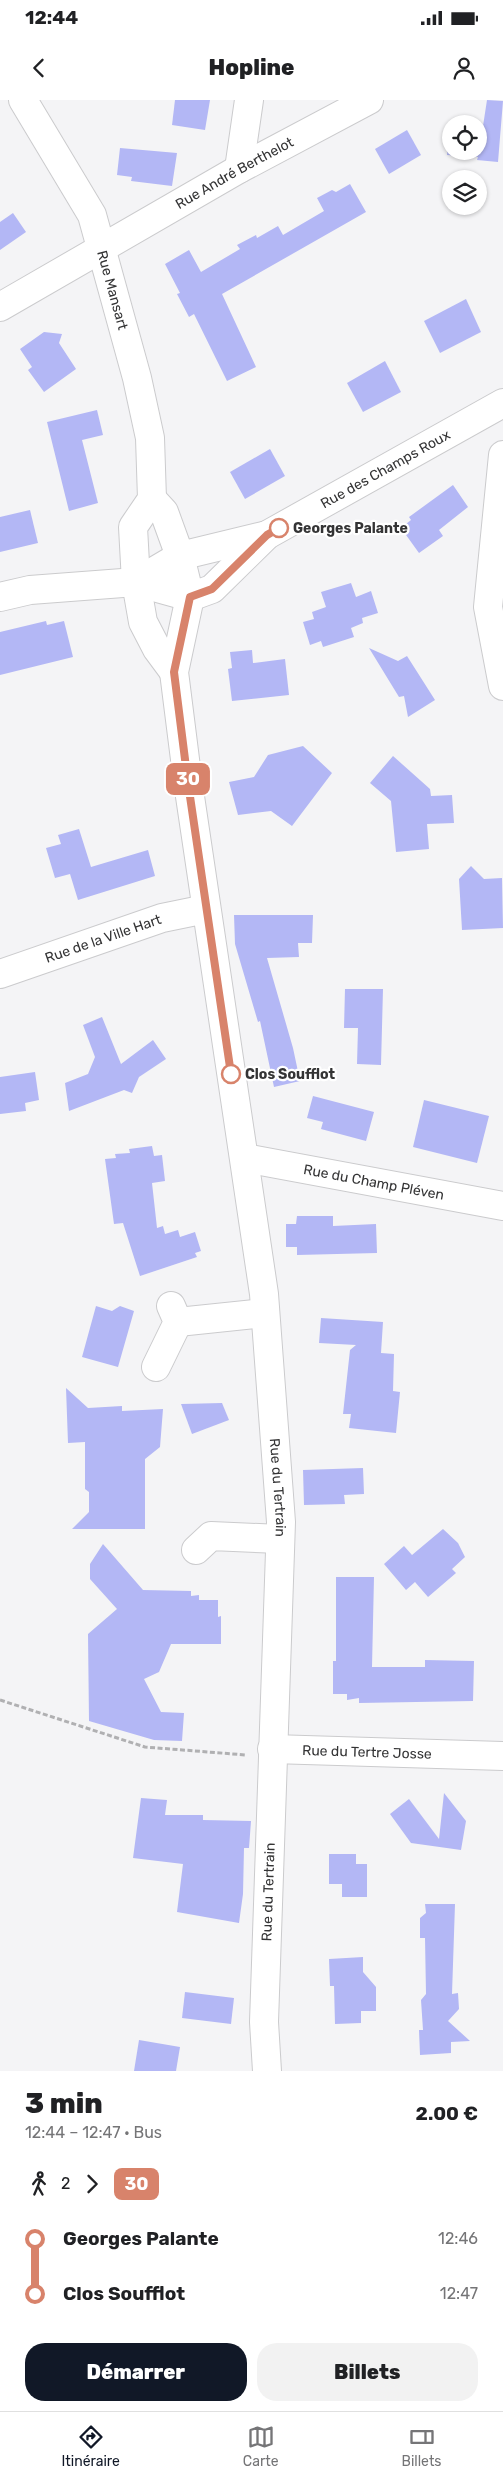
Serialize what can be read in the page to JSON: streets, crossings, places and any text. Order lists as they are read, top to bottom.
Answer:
{
  "streets": {
    "street": [
      "Rue André Berthelot",
      "Rue Mansart",
      "Rue des Champs Roux",
      "Rue de la Ville Hart",
      "Rue du Champ Pléven",
      "Rue du Tertrain",
      "Rue du Tertre Josse"
    ]
  },
  "crossings": [
    ["Rue André Berthelot", "Rue Mansart"],
    ["Rue de la Ville Hart", "Rue du Tertrain"],
    ["Rue du Champ Pléven", "Rue du Tertrain"],
    ["Rue du Tertrain", "Rue du Tertre Josse"]
  ],
  "places": ["Georges Palante", "Clos Soufflot"],
  "lines": ["bus line 30"],
  "page": {
    "status": "12:44",
    "header": "Hopline",
    "on_map": "30",
    "heading": ["3 min", "12:44 – 12:47 · Bus", "2.00 €"],
    "legs": ["2", "30"],
    "list": [
      {
        "name": "Georges Palante",
        "value": "12:46"
      },
      {
        "name": "Clos Soufflot",
        "value": "12:47"
      }
    ],
    "buttons": ["Démarrer", "Billets"],
    "tabs": ["Itinéraire", "Carte", "Billets"]
  }
}
